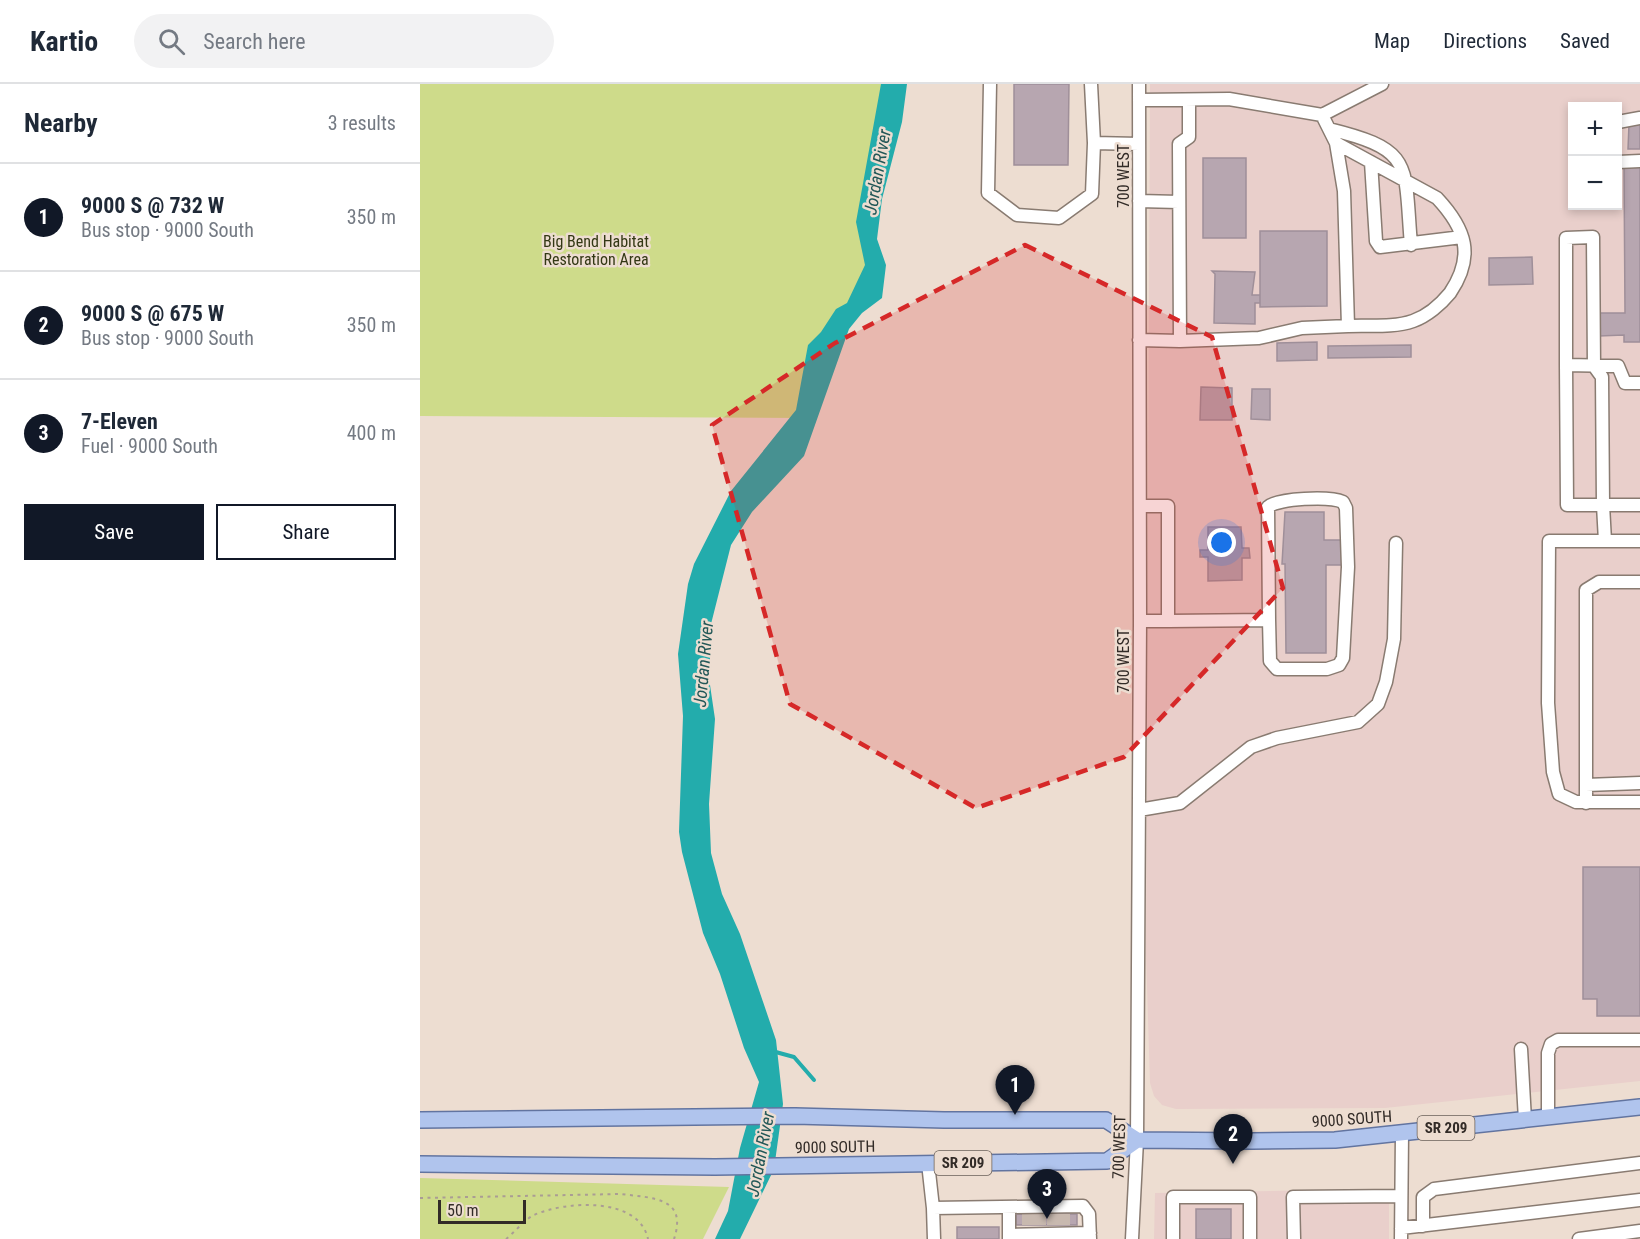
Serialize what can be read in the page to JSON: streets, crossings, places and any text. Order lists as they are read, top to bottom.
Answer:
{
  "streets": {
    "main road": ["9000 SOUTH", "SR 209"],
    "street": ["700 WEST"]
  },
  "crossings": [
    ["700 WEST", "9000 SOUTH"]
  ],
  "water": ["Jordan River"],
  "parks": ["Big Bend Habitat Restoration Area"],
  "scale_bar": "50 m",
  "page": {
    "header": "Kartio",
    "search": "Search here",
    "nav": ["Map", "Directions", "Saved"],
    "heading": ["Nearby", "3 results"],
    "map_buttons": ["+", "−"],
    "list": [
      {
        "mark": "1",
        "name": "9000 S @ 732 W",
        "note": "Bus stop · 9000 South",
        "value": "350 m"
      },
      {
        "mark": "2",
        "name": "9000 S @ 675 W",
        "note": "Bus stop · 9000 South",
        "value": "350 m"
      },
      {
        "mark": "3",
        "name": "7-Eleven",
        "note": "Fuel · 9000 South",
        "value": "400 m"
      }
    ],
    "buttons": ["Save", "Share"],
    "pins": ["1", "2", "3"],
    "scale": "50 m"
  }
}
